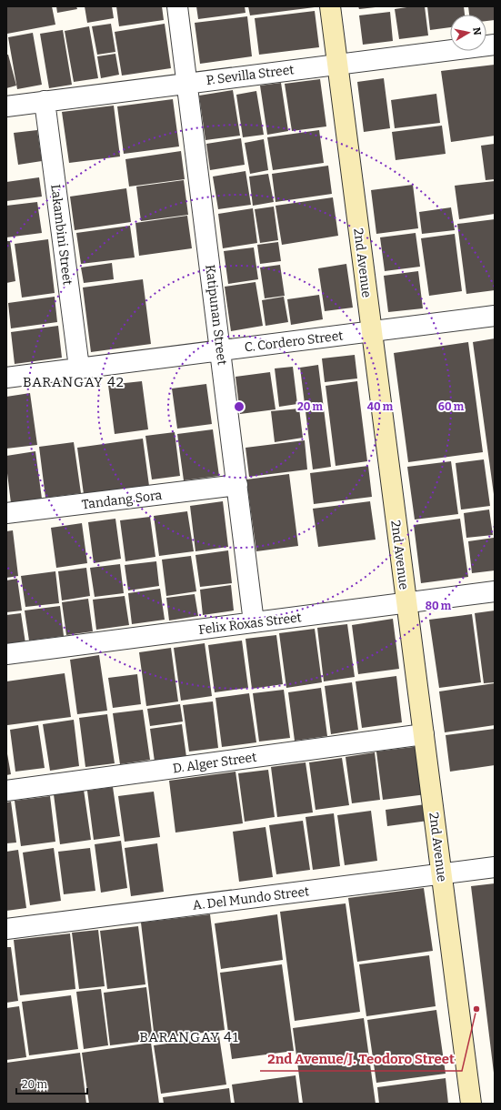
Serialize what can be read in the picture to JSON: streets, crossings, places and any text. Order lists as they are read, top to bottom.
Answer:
{
  "streets": {
    "street": [
      "P. Sevilla Street",
      "Lakambini Street",
      "2nd Avenue",
      "Katipunan Street",
      "C. Cordero Street",
      "Tandang Sora",
      "Felix Roxas Street",
      "D. Alger Street",
      "A. Del Mundo Street"
    ]
  },
  "crossings": [
    ["P. Sevilla Street", "Lakambini Street"],
    ["P. Sevilla Street", "2nd Avenue"],
    ["P. Sevilla Street", "Katipunan Street"],
    ["Lakambini Street", "C. Cordero Street"],
    ["2nd Avenue", "C. Cordero Street"],
    ["2nd Avenue", "Felix Roxas Street"],
    ["2nd Avenue", "D. Alger Street"],
    ["2nd Avenue", "A. Del Mundo Street"],
    ["Katipunan Street", "C. Cordero Street"],
    ["Katipunan Street", "Tandang Sora"],
    ["Katipunan Street", "Felix Roxas Street"]
  ],
  "districts": ["BARANGAY 42", "BARANGAY 41"],
  "places": ["2nd Avenue/J. Teodoro Street"],
  "scale_bar": "20 m",
  "north": "right",
  "rings": [
    "20 m",
    "40 m",
    "60 m",
    "80 m"
  ]
}
